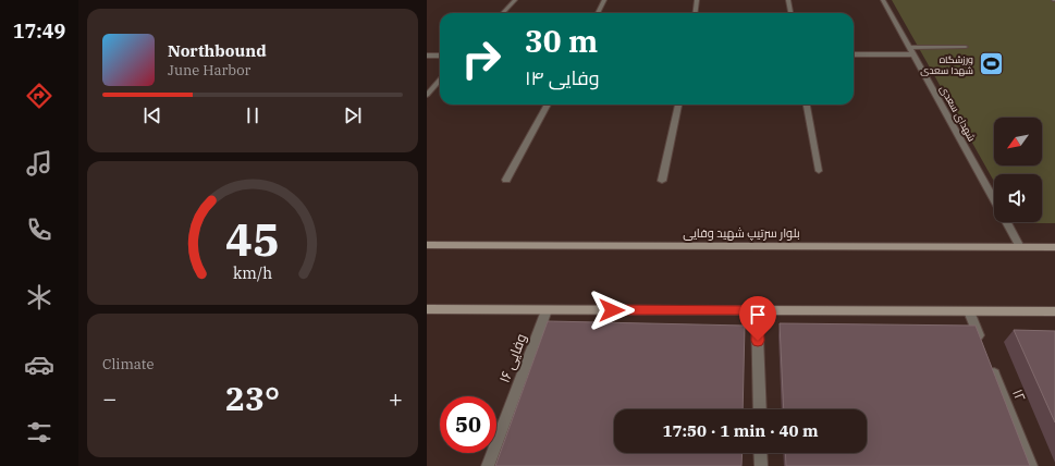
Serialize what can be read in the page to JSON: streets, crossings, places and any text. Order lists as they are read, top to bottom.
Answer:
{
  "streets": {
    "main road": ["بلوار سرتیپ شهید وفایی"],
    "street": ["شهدای سعدی", "وفایی ۱۶", "۱۲"]
  },
  "crossings": [
    ["شهدای سعدی", "بلوار سرتیپ شهید وفایی"]
  ],
  "places": {
    "sports": ["ورزشگاه شهدا سعدی"]
  },
  "north": "bottom left",
  "page": {
    "tabs": "17:49",
    "turn": ["30 m", "وفایی ۱۴"],
    "song": ["Northbound", "June Harbor"],
    "tile": "Climate",
    "heat": ["−", "23°", "+"],
    "limit": "50",
    "trip": "17:50 · 1 min · 40 m",
    "gauge": ["45", "km/h"]
  }
}
